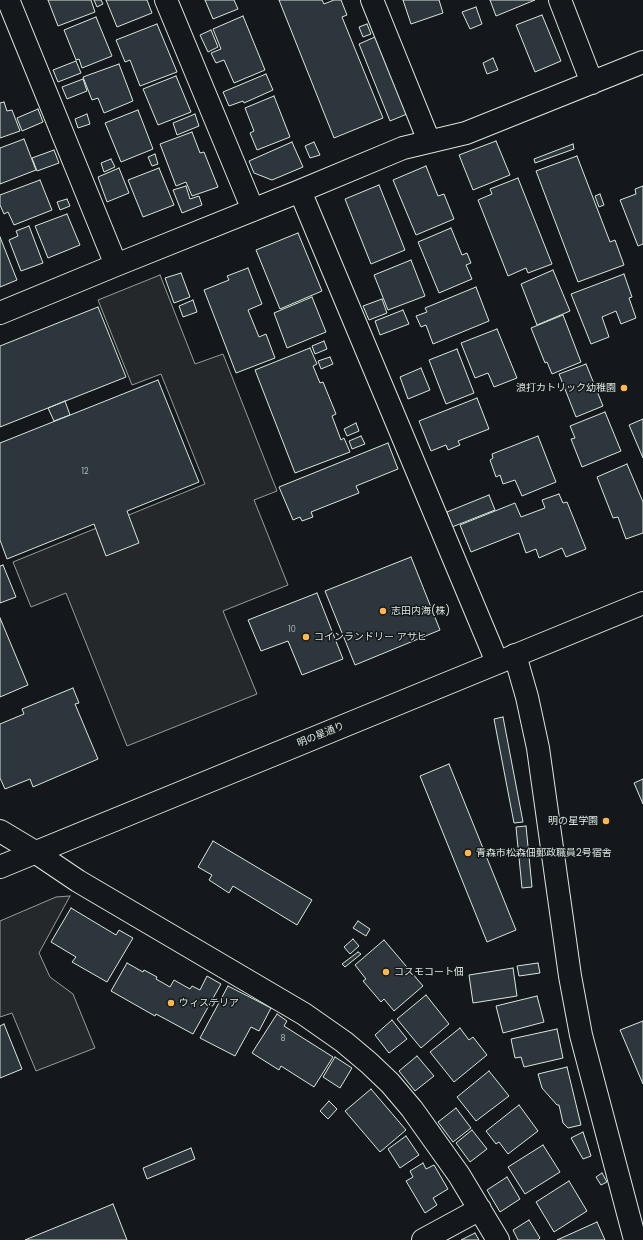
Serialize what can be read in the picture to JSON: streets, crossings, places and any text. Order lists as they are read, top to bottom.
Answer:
{
  "streets": {
    "street": ["明の星通り"]
  },
  "places": [
    "浪打カトリック幼稚園",
    "志田内海(株)",
    "コインランドリー アサヒ",
    "明の星学園",
    "青森市松森佃郵政職員2号宿舎",
    "コスモコート佃",
    "ウィステリア"
  ],
  "house_numbers": ["12", "10", "8"]
}
